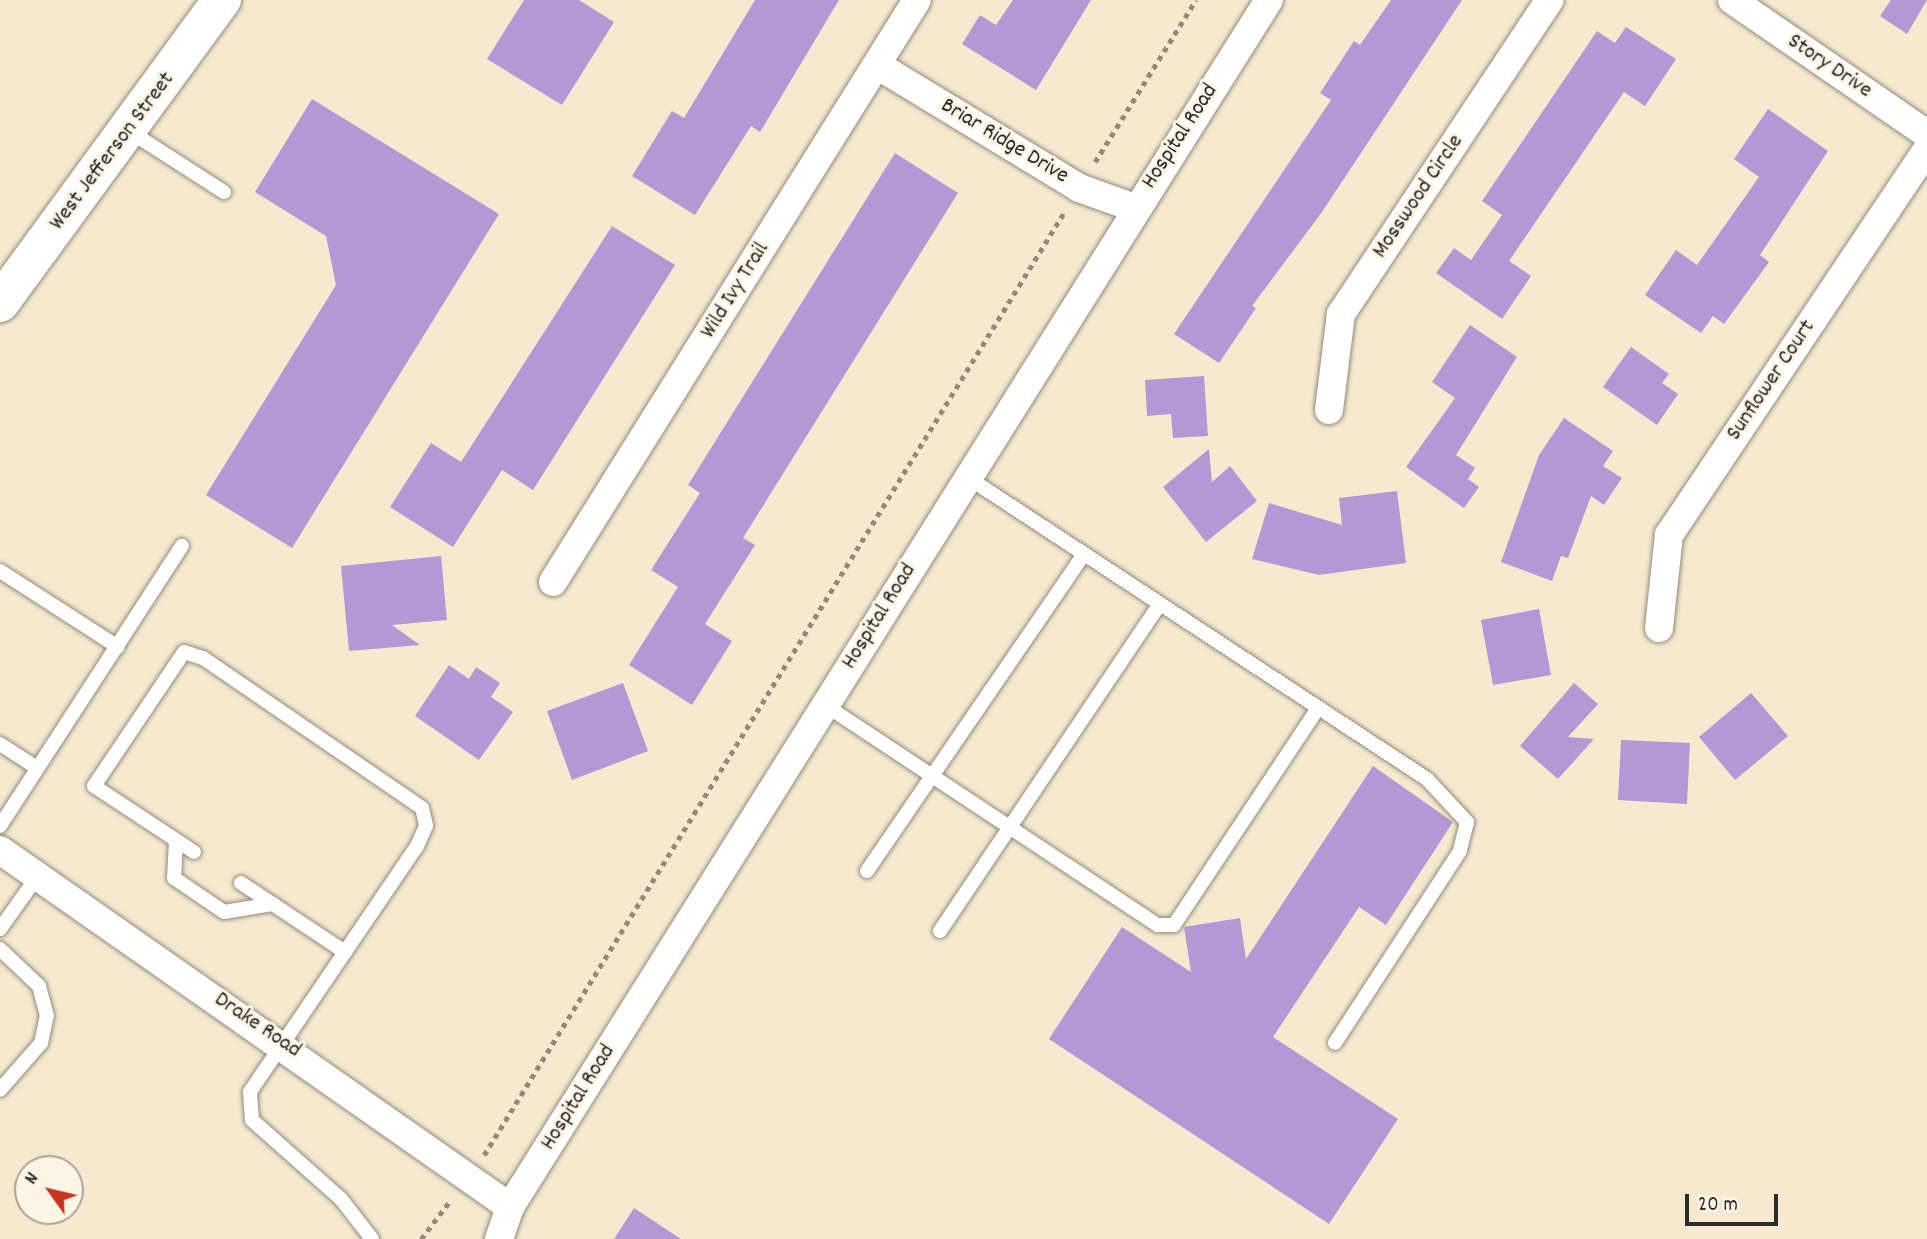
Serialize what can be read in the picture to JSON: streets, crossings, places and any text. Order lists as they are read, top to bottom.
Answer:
{
  "streets": {
    "main road": ["West Jefferson Street"],
    "street": [
      "Story Drive",
      "Hospital Road",
      "Briar Ridge Drive",
      "Mosswood Circle",
      "Wild Ivy Trail",
      "Sunflower Court",
      "Drake Road"
    ]
  },
  "crossings": [
    ["Hospital Road", "Briar Ridge Drive"],
    ["Hospital Road", "Drake Road"],
    ["Briar Ridge Drive", "Wild Ivy Trail"]
  ],
  "scale_bar": "20 m",
  "north": "top left"
}
